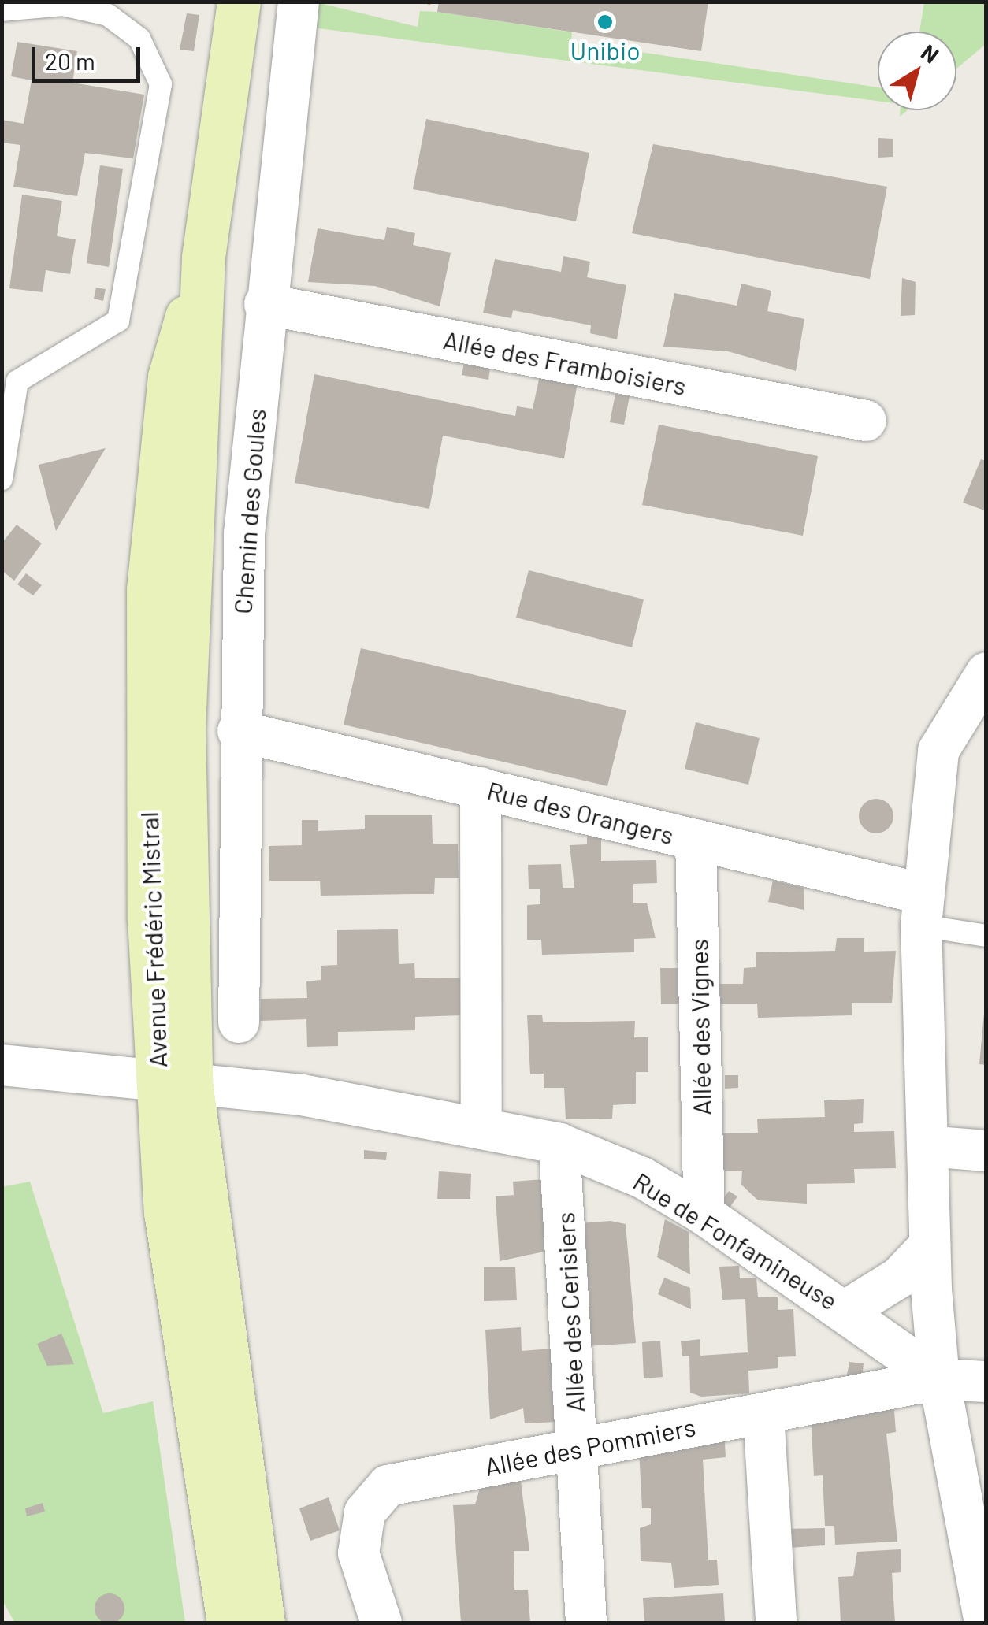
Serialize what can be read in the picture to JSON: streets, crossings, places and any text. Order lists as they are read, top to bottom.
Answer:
{
  "streets": {
    "main road": ["Avenue Frédéric Mistral"],
    "street": [
      "Allée des Framboisiers",
      "Chemin des Goules",
      "Rue des Orangers",
      "Allée des Vignes",
      "Rue de Fonfamineuse",
      "Allée des Cerisiers",
      "Allée des Pommiers"
    ]
  },
  "crossings": [
    ["Allée des Framboisiers", "Chemin des Goules"],
    ["Chemin des Goules", "Rue des Orangers"],
    ["Rue des Orangers", "Allée des Vignes"],
    ["Avenue Frédéric Mistral", "Rue de Fonfamineuse"],
    ["Allée des Vignes", "Rue de Fonfamineuse"],
    ["Rue de Fonfamineuse", "Allée des Cerisiers"],
    ["Rue de Fonfamineuse", "Allée des Pommiers"],
    ["Allée des Cerisiers", "Allée des Pommiers"]
  ],
  "places": ["Unibio"],
  "scale_bar": "20 m",
  "north": "top right"
}
